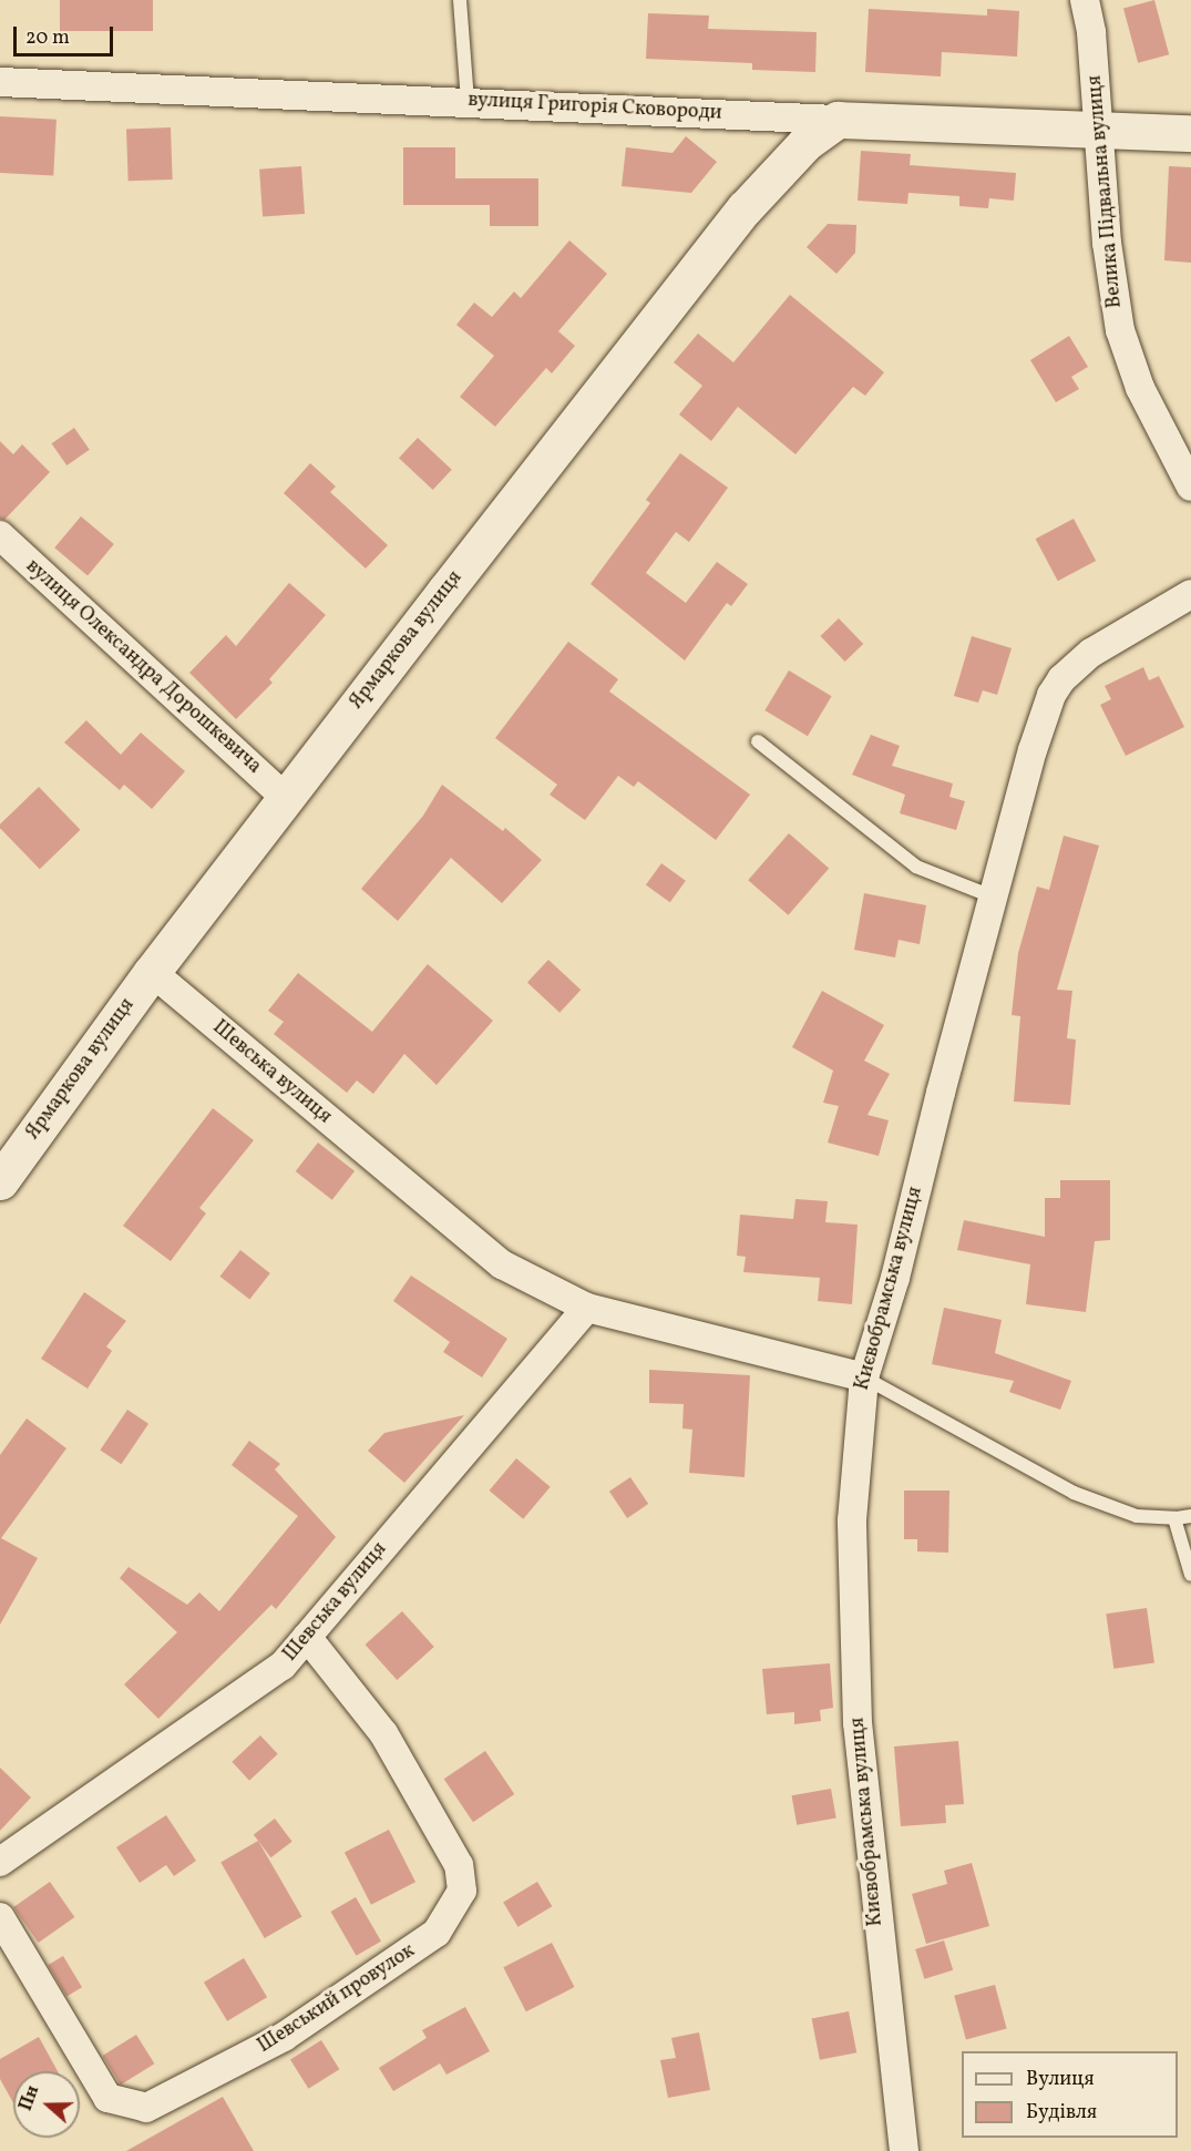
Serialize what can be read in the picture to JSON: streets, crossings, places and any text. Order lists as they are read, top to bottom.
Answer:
{
  "streets": {
    "street": [
      "вулиця Григорія Сковороди",
      "Велика Підвальна вулиця",
      "Ярмаркова вулиця",
      "вулиця Олександра Дорошкевича",
      "Шевська вулиця",
      "Києвобрамська вулиця",
      "Шевський провулок"
    ]
  },
  "crossings": [
    ["вулиця Григорія Сковороди", "Велика Підвальна вулиця"],
    ["вулиця Григорія Сковороди", "Ярмаркова вулиця"],
    ["Ярмаркова вулиця", "вулиця Олександра Дорошкевича"],
    ["Ярмаркова вулиця", "Шевська вулиця"],
    ["Шевська вулиця", "Києвобрамська вулиця"],
    ["Шевська вулиця", "Шевський провулок"]
  ],
  "legend": ["Вулиця", "Будівля"],
  "scale_bar": "20 m",
  "north": "left"
}
